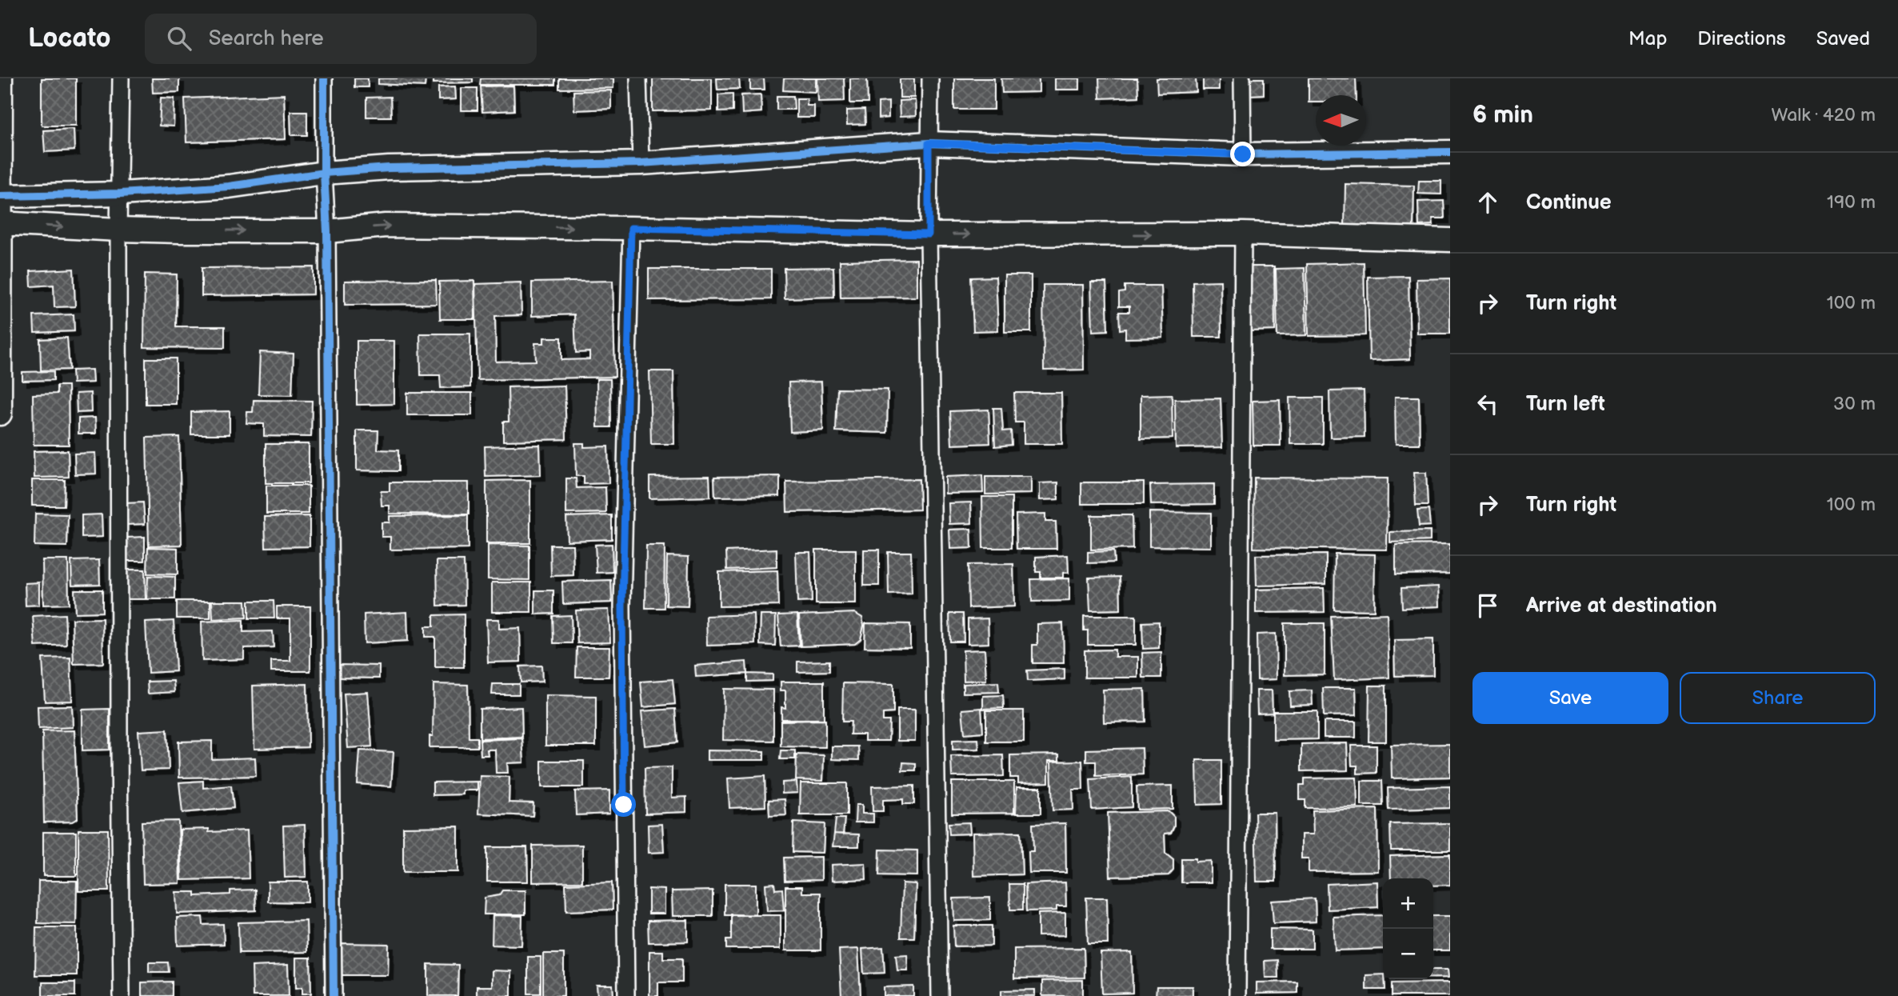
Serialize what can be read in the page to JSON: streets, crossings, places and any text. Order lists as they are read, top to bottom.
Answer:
{
  "north": "left",
  "page": {
    "header": "Locato",
    "search": "Search here",
    "nav": ["Map", "Directions", "Saved"],
    "heading": ["6 min", "Walk · 420 m"],
    "list": [
      ["Continue", "190 m"],
      ["Turn right", "100 m"],
      ["Turn left", "30 m"],
      ["Turn right", "100 m"],
      "Arrive at destination"
    ],
    "buttons": ["Save", "Share"],
    "map_buttons": ["+", "−"]
  }
}
